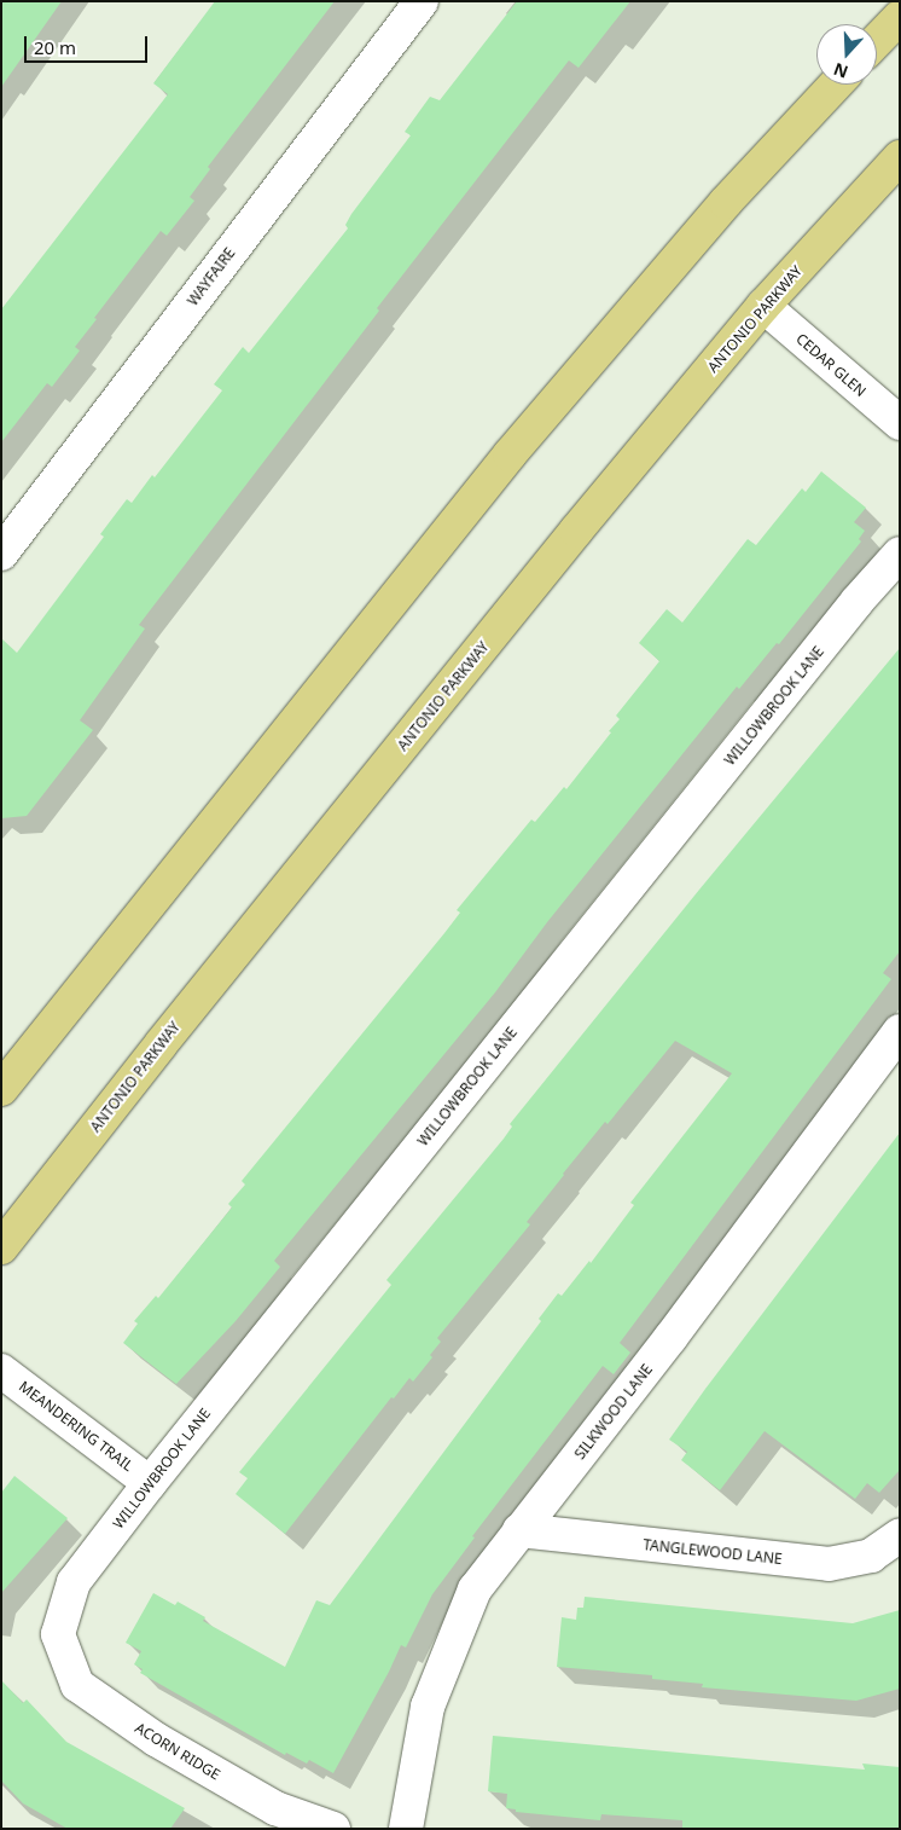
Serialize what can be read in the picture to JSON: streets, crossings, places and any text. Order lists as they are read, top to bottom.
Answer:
{
  "streets": {
    "main road": ["ANTONIO PARKWAY"],
    "street": [
      "WAYFAIRE",
      "CEDAR GLEN",
      "WILLOWBROOK LANE",
      "SILKWOOD LANE",
      "MEANDERING TRAIL",
      "TANGLEWOOD LANE",
      "ACORN RIDGE"
    ]
  },
  "crossings": [
    ["ANTONIO PARKWAY", "CEDAR GLEN"],
    ["WILLOWBROOK LANE", "MEANDERING TRAIL"],
    ["WILLOWBROOK LANE", "ACORN RIDGE"],
    ["SILKWOOD LANE", "TANGLEWOOD LANE"]
  ],
  "scale_bar": "20 m",
  "north": "bottom"
}
